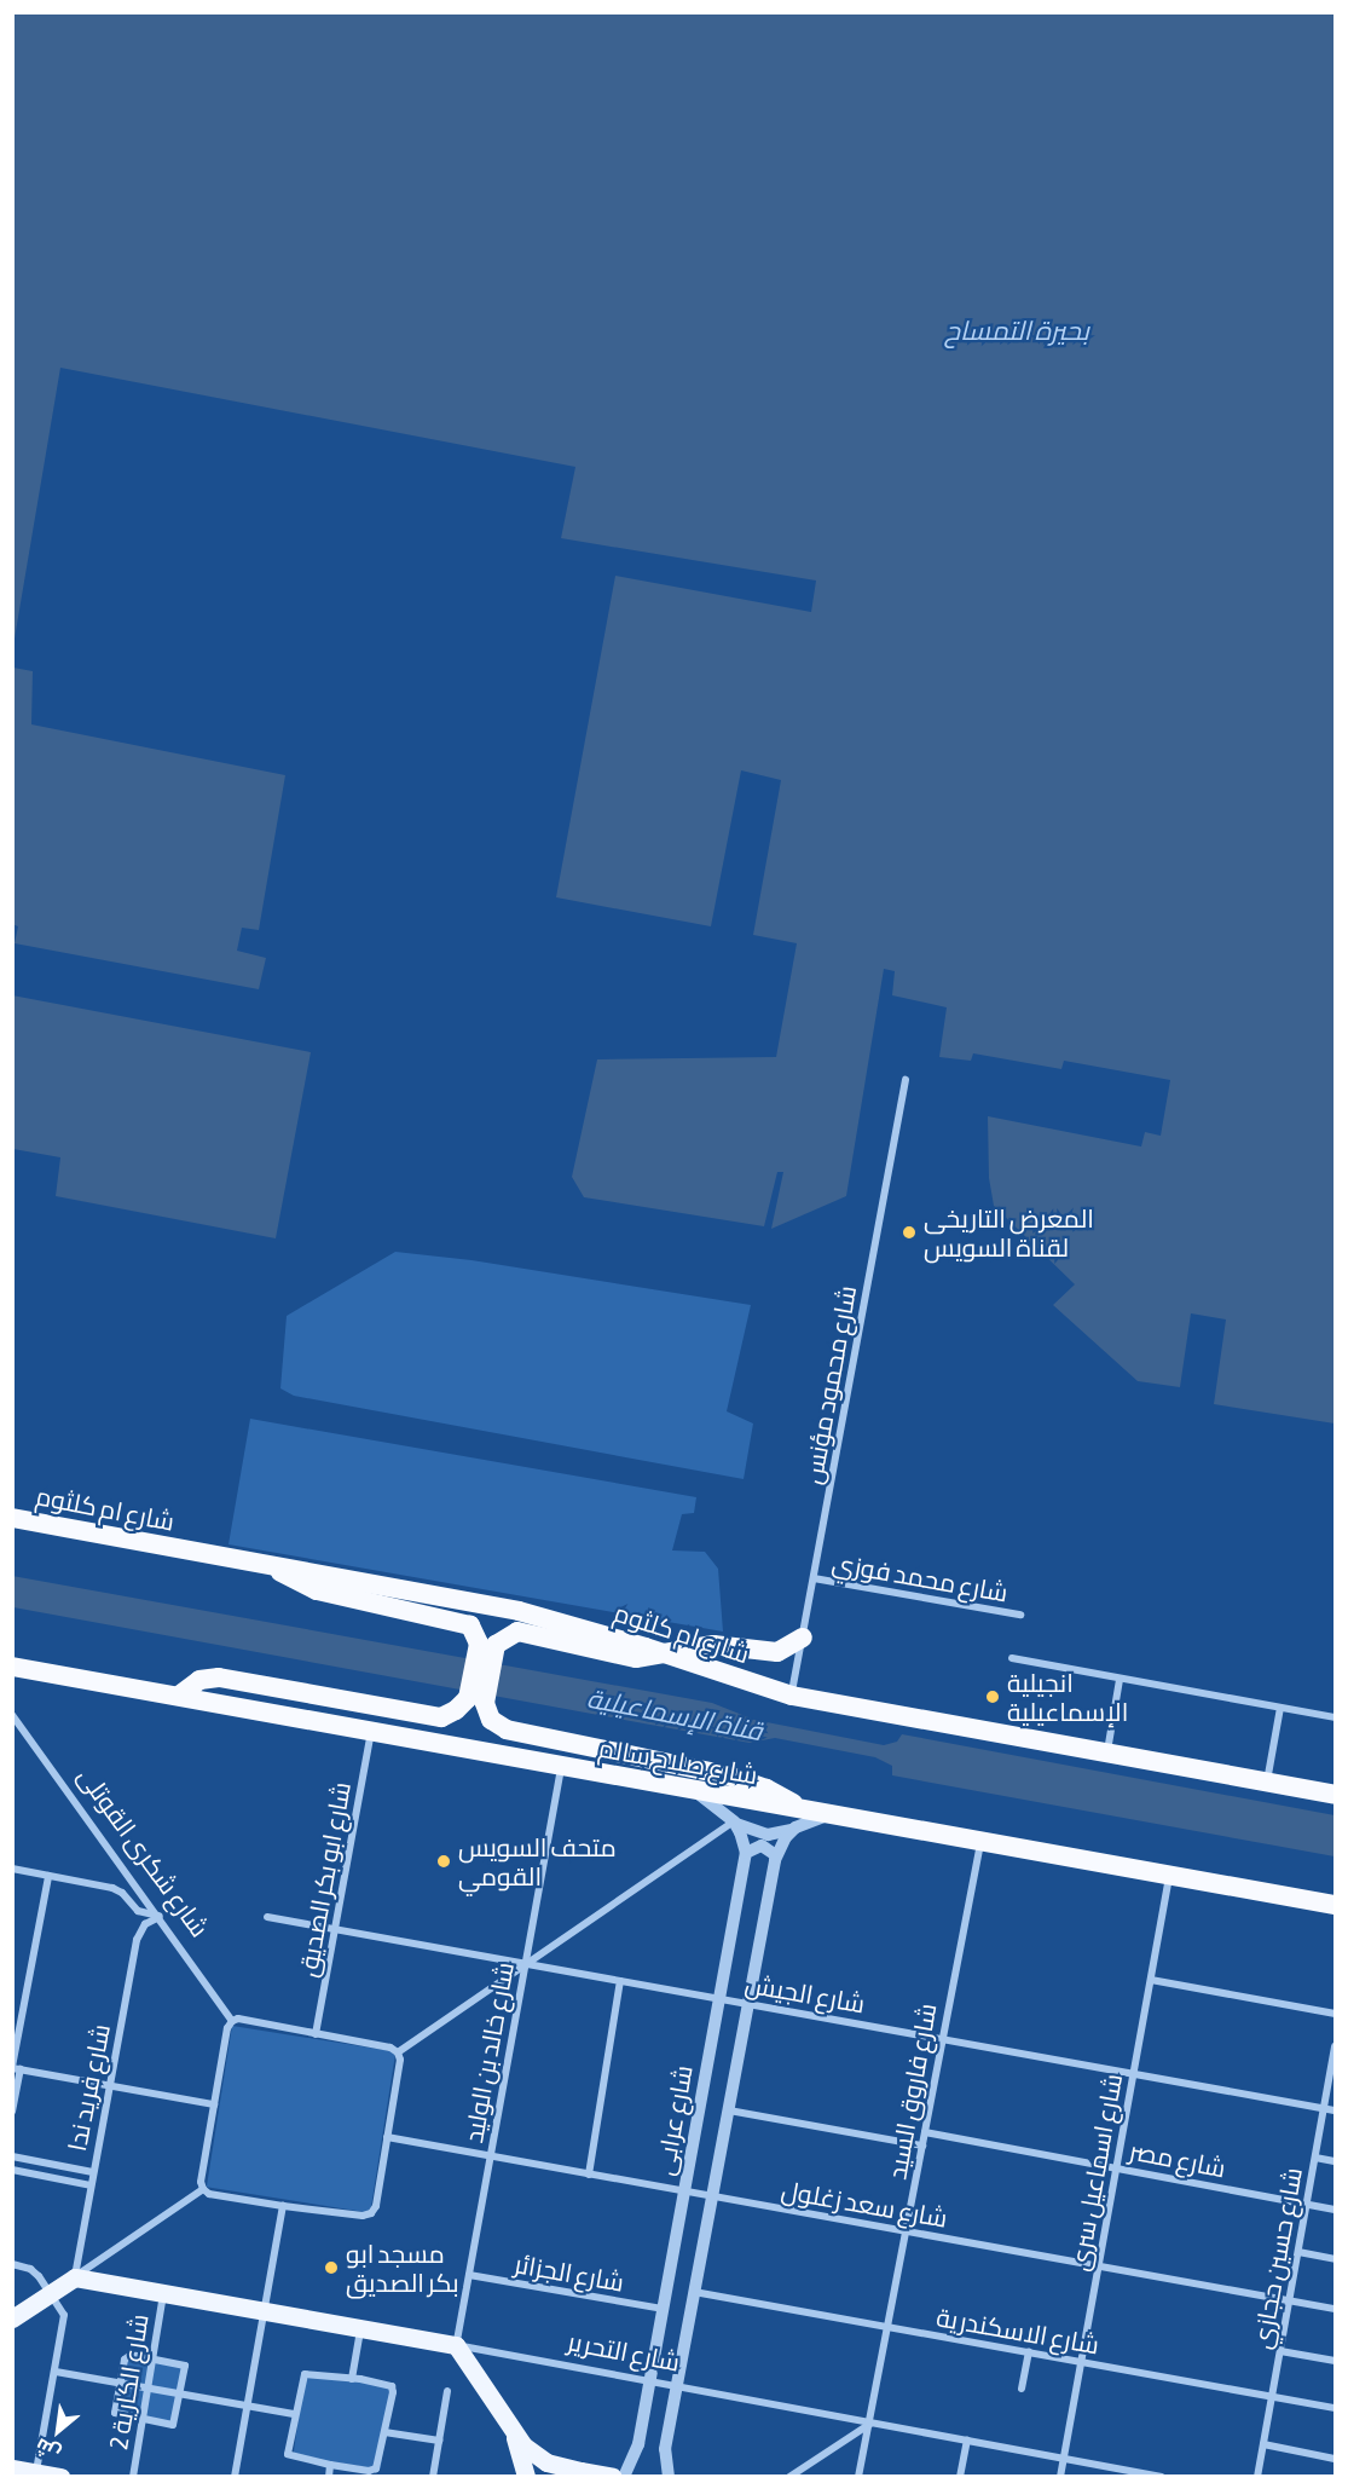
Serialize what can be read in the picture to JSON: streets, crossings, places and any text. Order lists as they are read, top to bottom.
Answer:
{
  "streets": {
    "highway": ["شارع ام كلثوم", "شارع صلاح سالم"],
    "main road": ["شارع التحرير"],
    "street": [
      "شارع محمود مؤنس",
      "شارع محمد فوزي",
      "شارع شكرى القوتلى",
      "شارع ابو بكر الصديق",
      "شارع الجيش",
      "شارع خالد بن الوليد",
      "شارع فريد ندا",
      "شارع فاروق السيد",
      "شارع عرابى",
      "شارع مصر",
      "شارع اسماعيل سرى",
      "شارع سعد زغلول",
      "شارع حسين حجازي",
      "شارع الجزائر",
      "شارع الاسكندرية",
      "شارع الكارية 2"
    ]
  },
  "crossings": [
    ["شارع محمود مؤنس", "شارع ام كلثوم"],
    ["شارع محمود مؤنس", "شارع محمد فوزي"],
    ["شارع صلاح سالم", "شارع ابو بكر الصديق"],
    ["شارع صلاح سالم", "شارع خالد بن الوليد"],
    ["شارع صلاح سالم", "شارع فاروق السيد"],
    ["شارع صلاح سالم", "شارع اسماعيل سرى"],
    ["شارع شكرى القوتلى", "شارع فريد ندا"],
    ["شارع ابو بكر الصديق", "شارع الجيش"],
    ["شارع الجيش", "شارع خالد بن الوليد"],
    ["شارع الجيش", "شارع فاروق السيد"],
    ["شارع الجيش", "شارع عرابى"],
    ["شارع الجيش", "شارع اسماعيل سرى"],
    ["شارع الجيش", "شارع حسين حجازي"],
    ["شارع خالد بن الوليد", "شارع سعد زغلول"],
    ["شارع خالد بن الوليد", "شارع الجزائر"],
    ["شارع خالد بن الوليد", "شارع التحرير"],
    ["شارع فريد ندا", "شارع التحرير"],
    ["شارع فاروق السيد", "شارع مصر"],
    ["شارع فاروق السيد", "شارع سعد زغلول"],
    ["شارع فاروق السيد", "شارع الاسكندرية"],
    ["شارع فاروق السيد", "شارع التحرير"],
    ["شارع عرابى", "شارع سعد زغلول"],
    ["شارع عرابى", "شارع الجزائر"],
    ["شارع عرابى", "شارع الاسكندرية"],
    ["شارع عرابى", "شارع التحرير"],
    ["شارع مصر", "شارع اسماعيل سرى"],
    ["شارع مصر", "شارع حسين حجازي"],
    ["شارع اسماعيل سرى", "شارع سعد زغلول"],
    ["شارع اسماعيل سرى", "شارع الاسكندرية"],
    ["شارع اسماعيل سرى", "شارع التحرير"],
    ["شارع سعد زغلول", "شارع حسين حجازي"],
    ["شارع حسين حجازي", "شارع الاسكندرية"],
    ["شارع التحرير", "شارع الكارية 2"]
  ],
  "water": ["بحيرة التمساح", "قناة الإسماعيلية"],
  "places": [
    "المعرض التاريخى لقناة السويس",
    "انجيلية الإسماعيلية",
    "متحف السويس القومي",
    "مسجد ابو بكر الصديق"
  ],
  "north": "bottom left"
}
